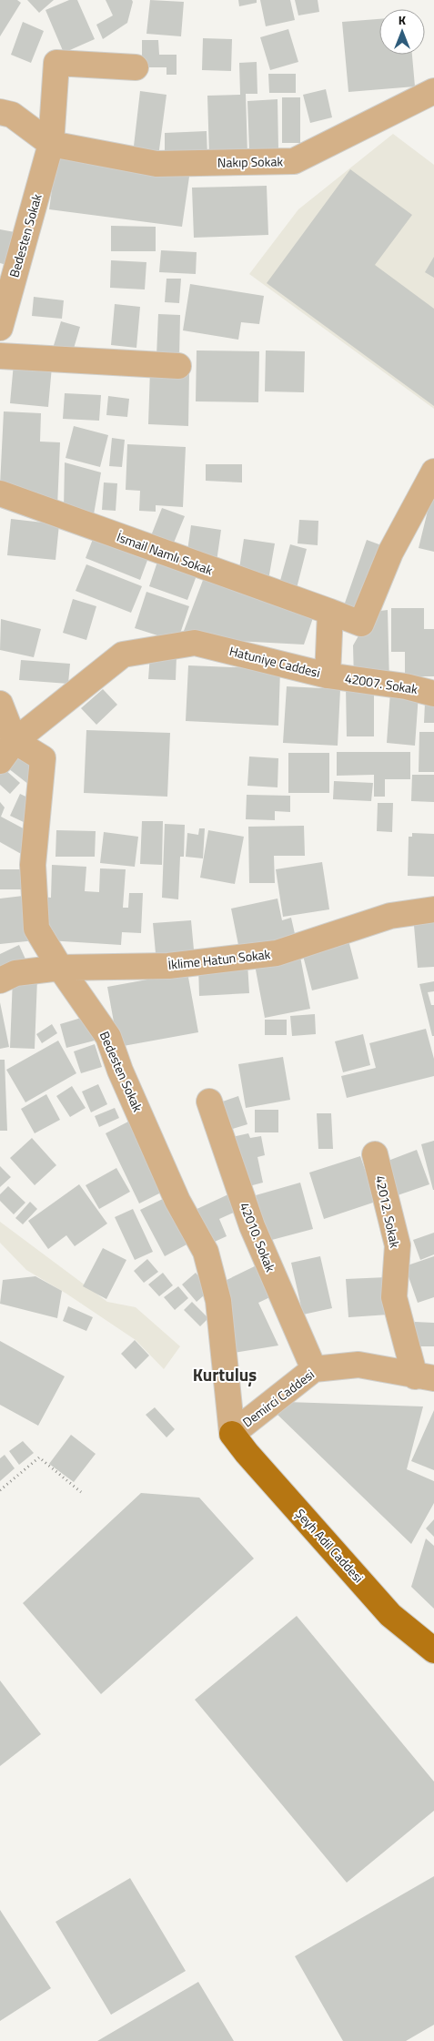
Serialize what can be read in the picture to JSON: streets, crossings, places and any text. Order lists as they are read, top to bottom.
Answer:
{
  "streets": {
    "main road": ["Şeyh Adil Caddesi"],
    "street": [
      "Nakıp Sokak",
      "Bedesten Sokak",
      "İsmail Namlı Sokak",
      "Hatuniye Caddesi",
      "42007. Sokak",
      "İklime Hatun Sokak",
      "42012. Sokak",
      "42010. Sokak",
      "Demirci Caddesi"
    ]
  },
  "crossings": [
    ["Nakıp Sokak", "Bedesten Sokak"],
    ["Bedesten Sokak", "Hatuniye Caddesi"],
    ["Bedesten Sokak", "İklime Hatun Sokak"],
    ["Bedesten Sokak", "Demirci Caddesi"],
    ["Bedesten Sokak", "Şeyh Adil Caddesi"],
    ["İsmail Namlı Sokak", "Hatuniye Caddesi"],
    ["Hatuniye Caddesi", "42007. Sokak"],
    ["42012. Sokak", "Demirci Caddesi"],
    ["42010. Sokak", "Demirci Caddesi"],
    ["Demirci Caddesi", "Şeyh Adil Caddesi"]
  ],
  "districts": ["Kurtuluş"],
  "north": "top"
}
